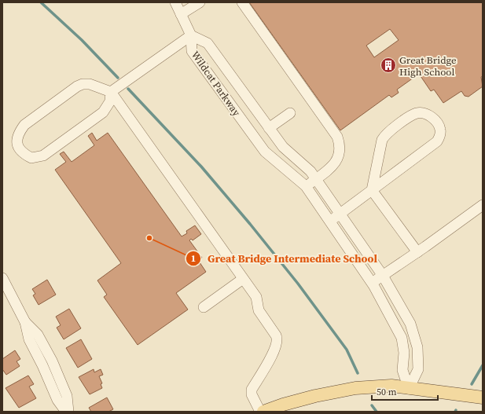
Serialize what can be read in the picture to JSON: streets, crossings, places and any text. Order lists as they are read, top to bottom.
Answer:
{
  "streets": {
    "street": ["Wildcat Parkway"]
  },
  "places": {
    "building": ["Great Bridge High School"],
    "other": ["Great Bridge Intermediate School"]
  },
  "scale_bar": "50 m"
}
